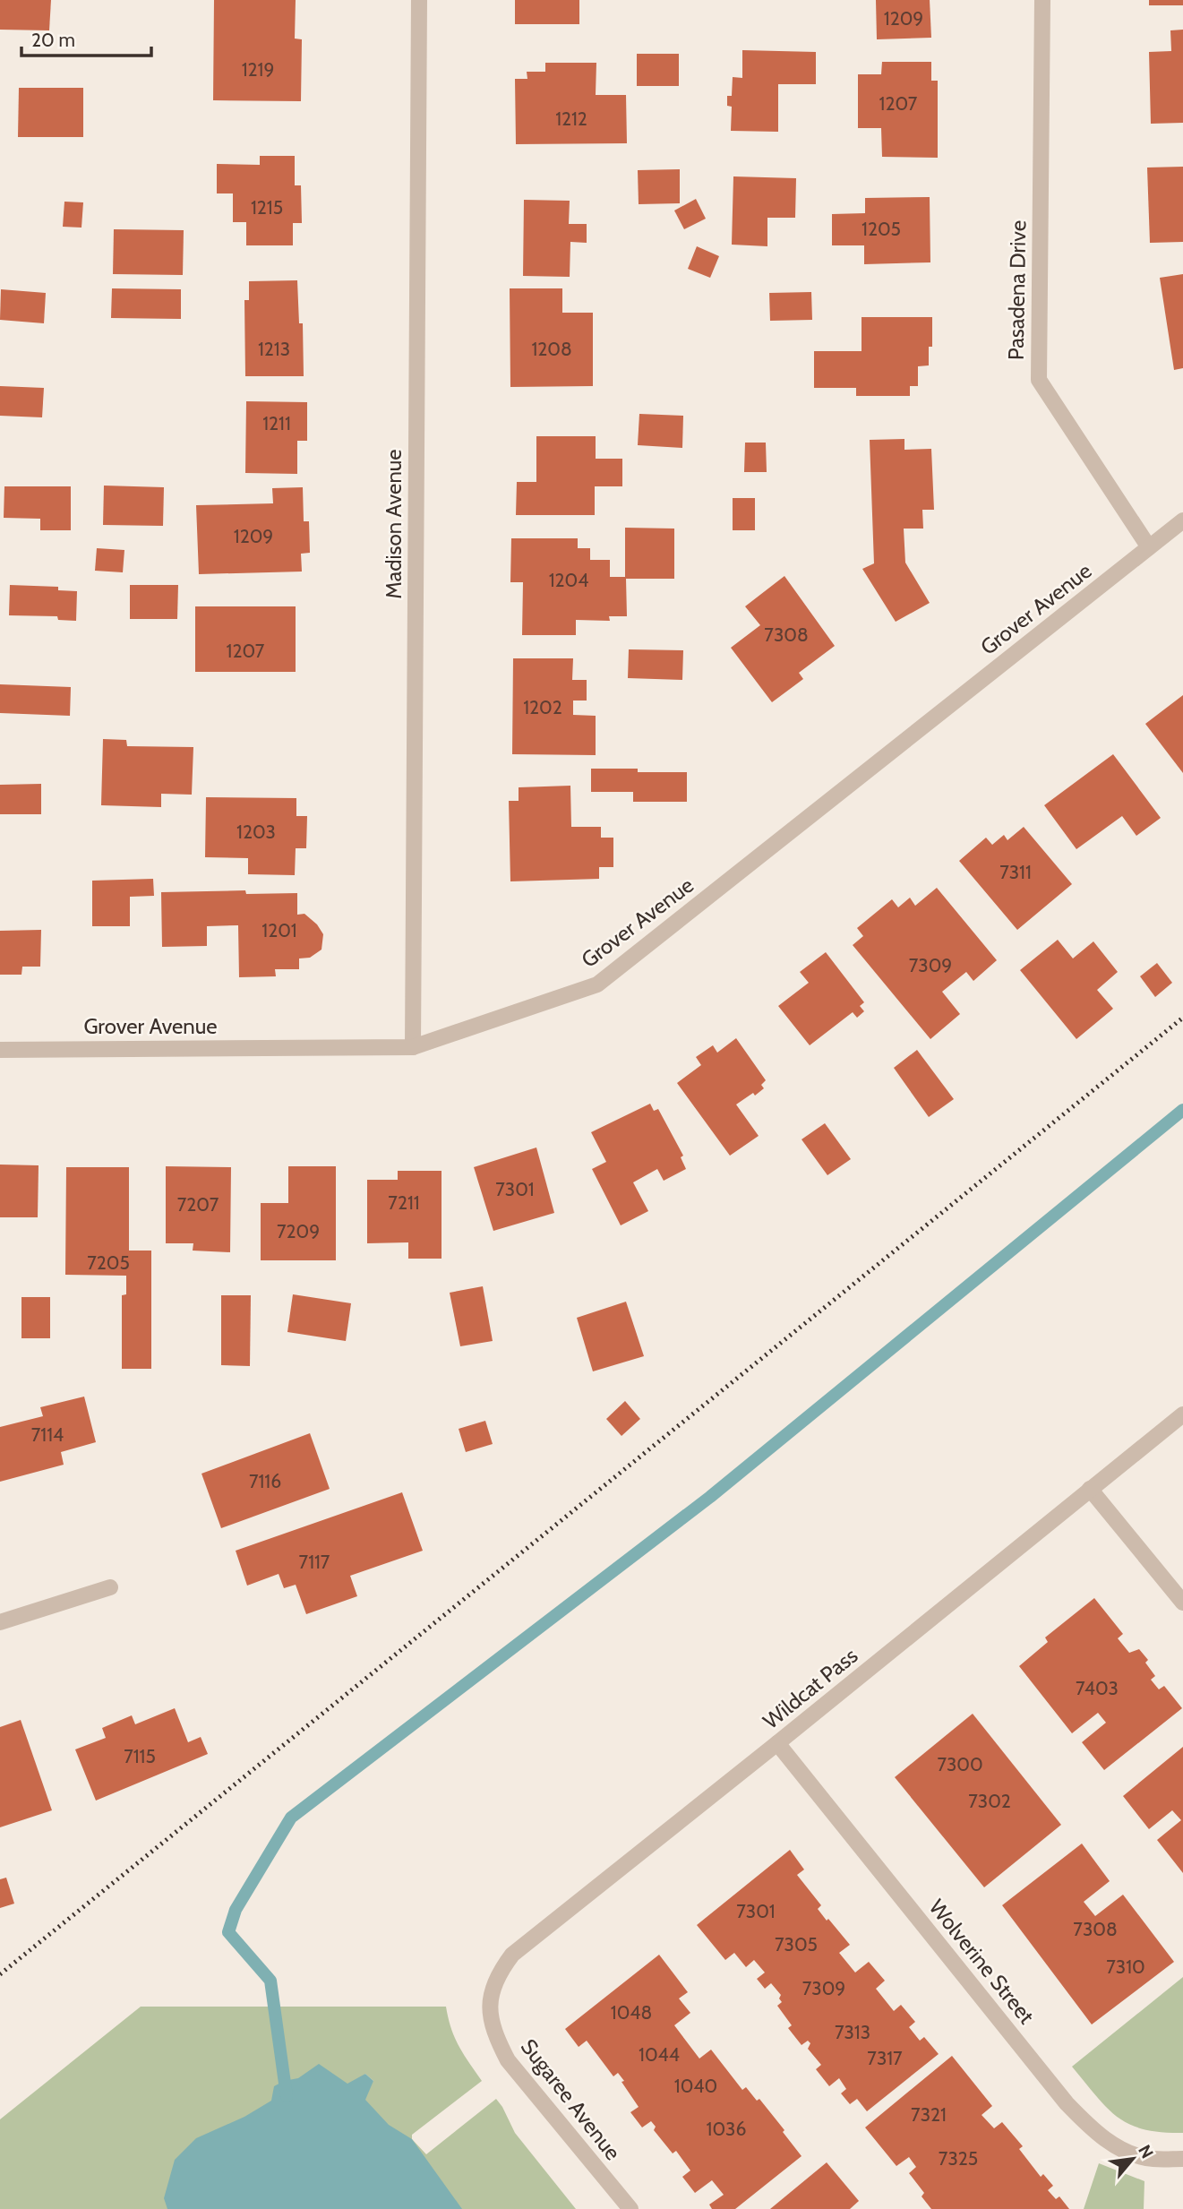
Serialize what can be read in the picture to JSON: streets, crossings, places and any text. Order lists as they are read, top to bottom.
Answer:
{
  "streets": {
    "street": [
      "Pasadena Drive",
      "Madison Avenue",
      "Grover Avenue",
      "Wildcat Pass",
      "Wolverine Street",
      "Sugaree Avenue"
    ]
  },
  "crossings": [
    ["Pasadena Drive", "Grover Avenue"],
    ["Madison Avenue", "Grover Avenue"],
    ["Wildcat Pass", "Wolverine Street"],
    ["Wildcat Pass", "Sugaree Avenue"]
  ],
  "house_numbers": [
    "1209",
    "1219",
    "1207",
    "1212",
    "1215",
    "1205",
    "1213",
    "1208",
    "1211",
    "1209",
    "1204",
    "7308",
    "1207",
    "1202",
    "1203",
    "7311",
    "1201",
    "7309",
    "7301",
    "7211",
    "7207",
    "7209",
    "7205",
    "7114",
    "7116",
    "7117",
    "7403",
    "7115",
    "7300",
    "7302",
    "7301",
    "7308",
    "7305",
    "7310",
    "7309",
    "1048",
    "7313",
    "1044",
    "7317",
    "1040",
    "7321",
    "1036",
    "7325"
  ],
  "scale_bar": "20 m",
  "north": "top right"
}
